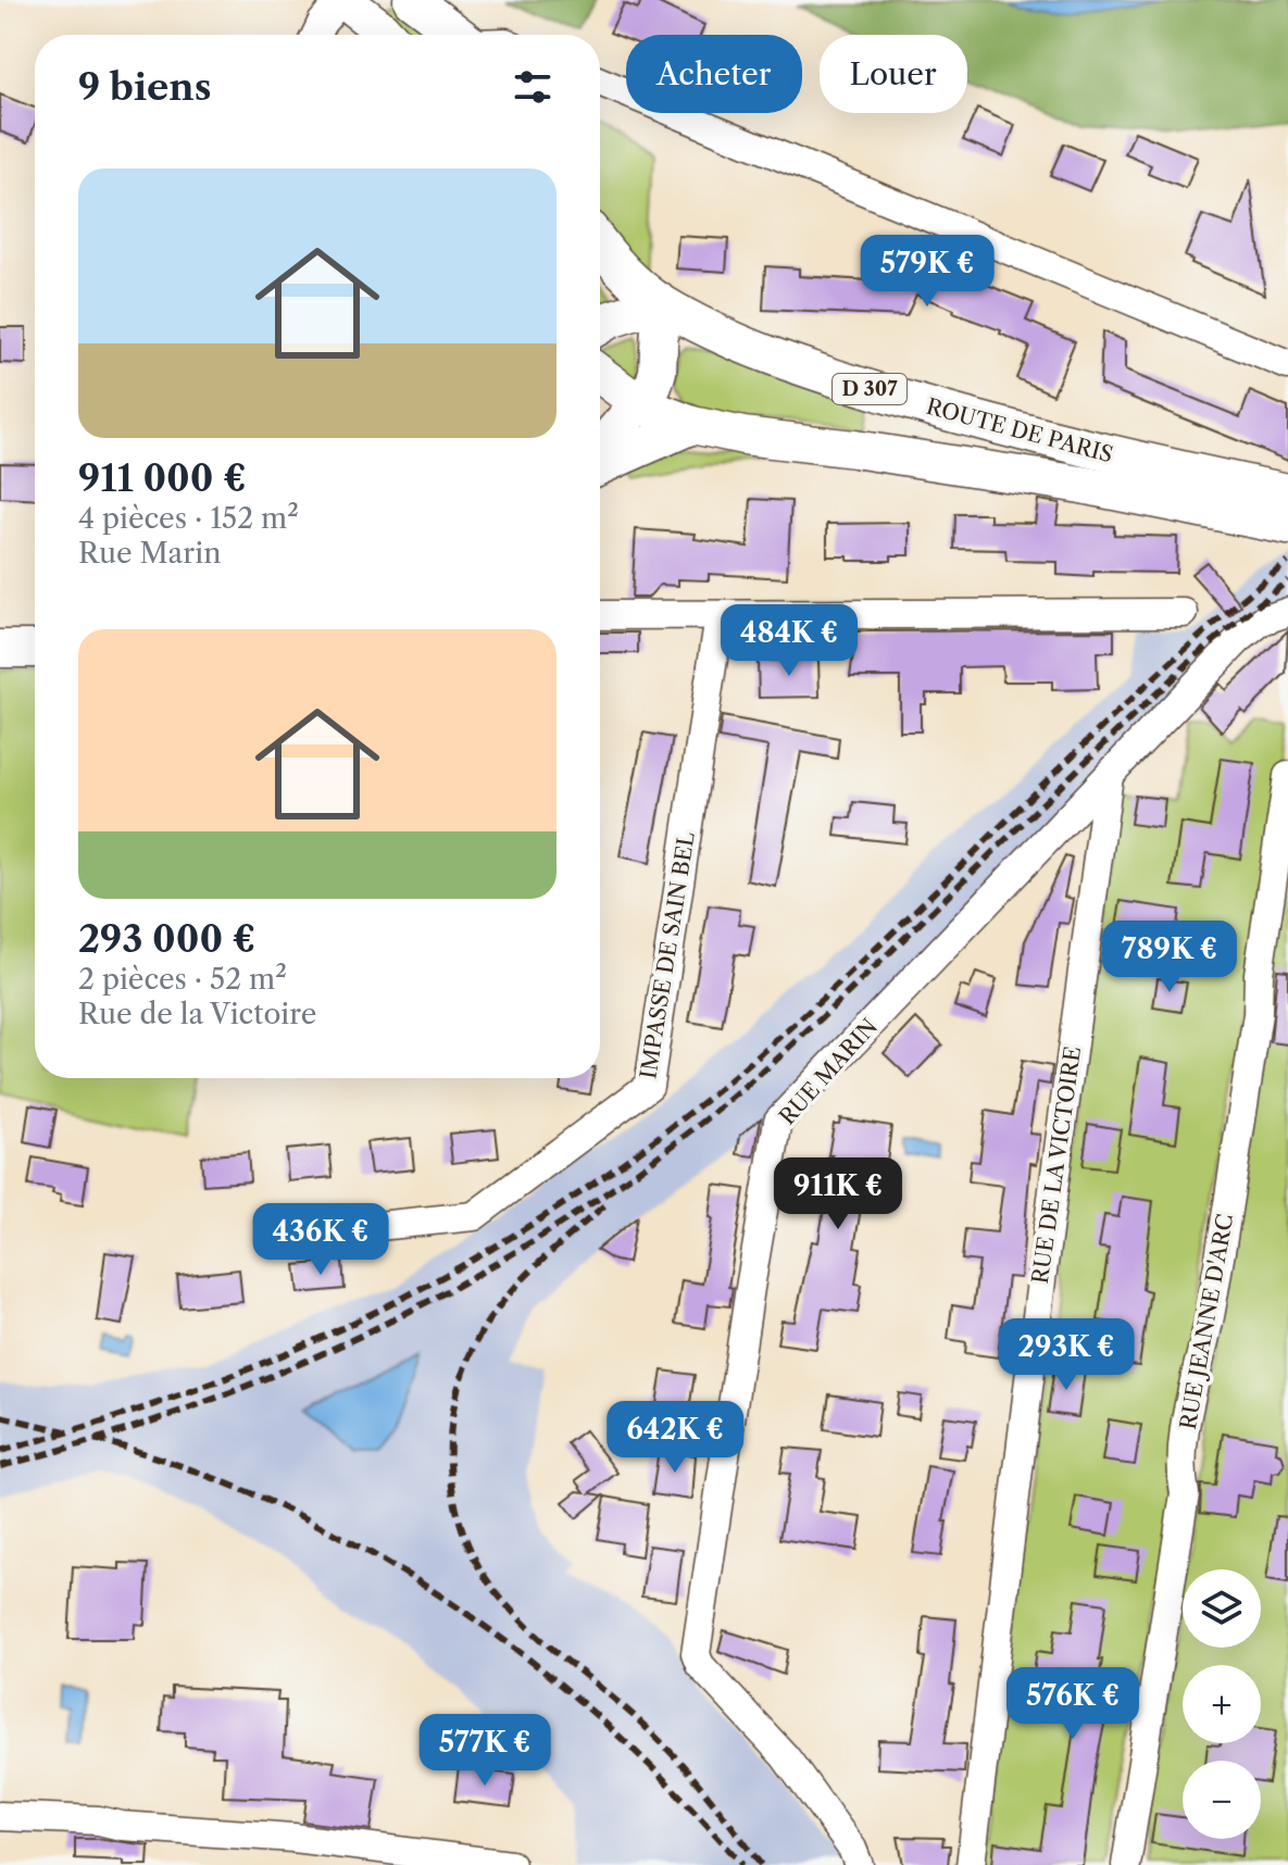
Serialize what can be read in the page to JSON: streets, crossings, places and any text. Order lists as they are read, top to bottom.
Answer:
{
  "streets": {
    "main road": ["D 307", "ROUTE DE PARIS"],
    "street": [
      "IMPASSE DE SAIN BEL",
      "RUE MARIN",
      "RUE DE LA VICTOIRE",
      "RUE JEANNE D'ARC"
    ]
  },
  "crossings": [
    ["RUE MARIN", "RUE DE LA VICTOIRE"]
  ],
  "page": {
    "chip": ["Acheter", "Louer"],
    "heading": "9 biens",
    "list": [
      {
        "name": "911 000 €",
        "note": "4 pièces · 152 m² · Rue Marin"
      },
      {
        "name": "293 000 €",
        "note": "2 pièces · 52 m² · Rue de la Victoire"
      }
    ],
    "price": [
      "579K €",
      "484K €",
      "789K €",
      "911K €",
      "436K €",
      "293K €",
      "642K €",
      "576K €",
      "577K €"
    ],
    "map_buttons": ["+", "−"]
  }
}
